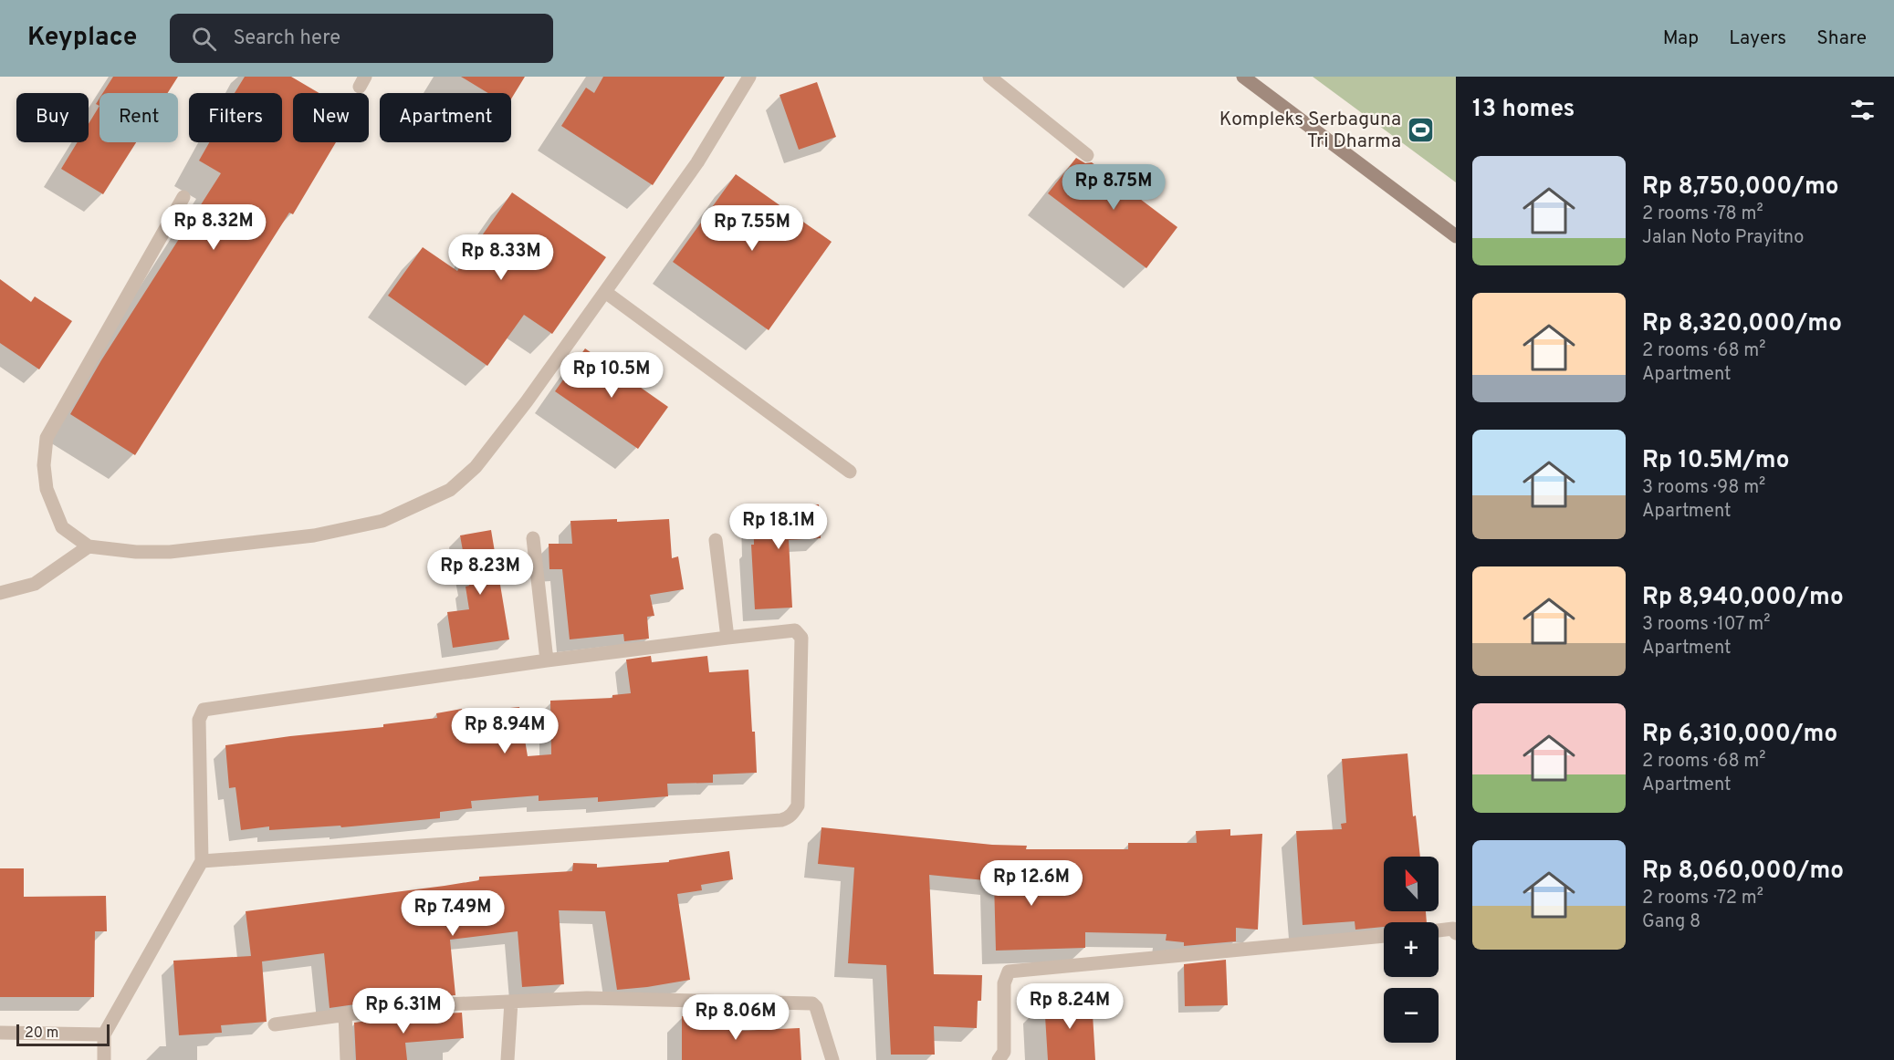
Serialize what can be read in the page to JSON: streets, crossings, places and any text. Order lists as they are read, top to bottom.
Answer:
{
  "places": {
    "sports": ["Kompleks Serbaguna Tri Dharma"]
  },
  "scale_bar": "20 m",
  "north": "top",
  "page": {
    "header": "Keyplace",
    "search": "Search here",
    "nav": ["Map", "Layers", "Share"],
    "heading": "13 homes",
    "chip": [
      "Buy",
      "Rent",
      "Filters",
      "New",
      "Apartment"
    ],
    "list": [
      {
        "name": "Rp 8,750,000/mo",
        "note": "2 rooms · 78 m² · Jalan Noto Prayitno"
      },
      {
        "name": "Rp 8,320,000/mo",
        "note": "2 rooms · 68 m² · Apartment"
      },
      {
        "name": "Rp 10.5M/mo",
        "note": "3 rooms · 98 m² · Apartment"
      },
      {
        "name": "Rp 8,940,000/mo",
        "note": "3 rooms · 107 m² · Apartment"
      },
      {
        "name": "Rp 6,310,000/mo",
        "note": "2 rooms · 68 m² · Apartment"
      },
      {
        "name": "Rp 8,060,000/mo",
        "note": "2 rooms · 72 m² · Gang 8"
      }
    ],
    "price": [
      "Rp 8.75M",
      "Rp 8.32M",
      "Rp 7.55M",
      "Rp 8.33M",
      "Rp 10.5M",
      "Rp 18.1M",
      "Rp 8.23M",
      "Rp 8.94M",
      "Rp 12.6M",
      "Rp 7.49M",
      "Rp 8.24M",
      "Rp 6.31M",
      "Rp 8.06M"
    ],
    "map_buttons": ["+", "−"],
    "scale": "20 m"
  }
}
